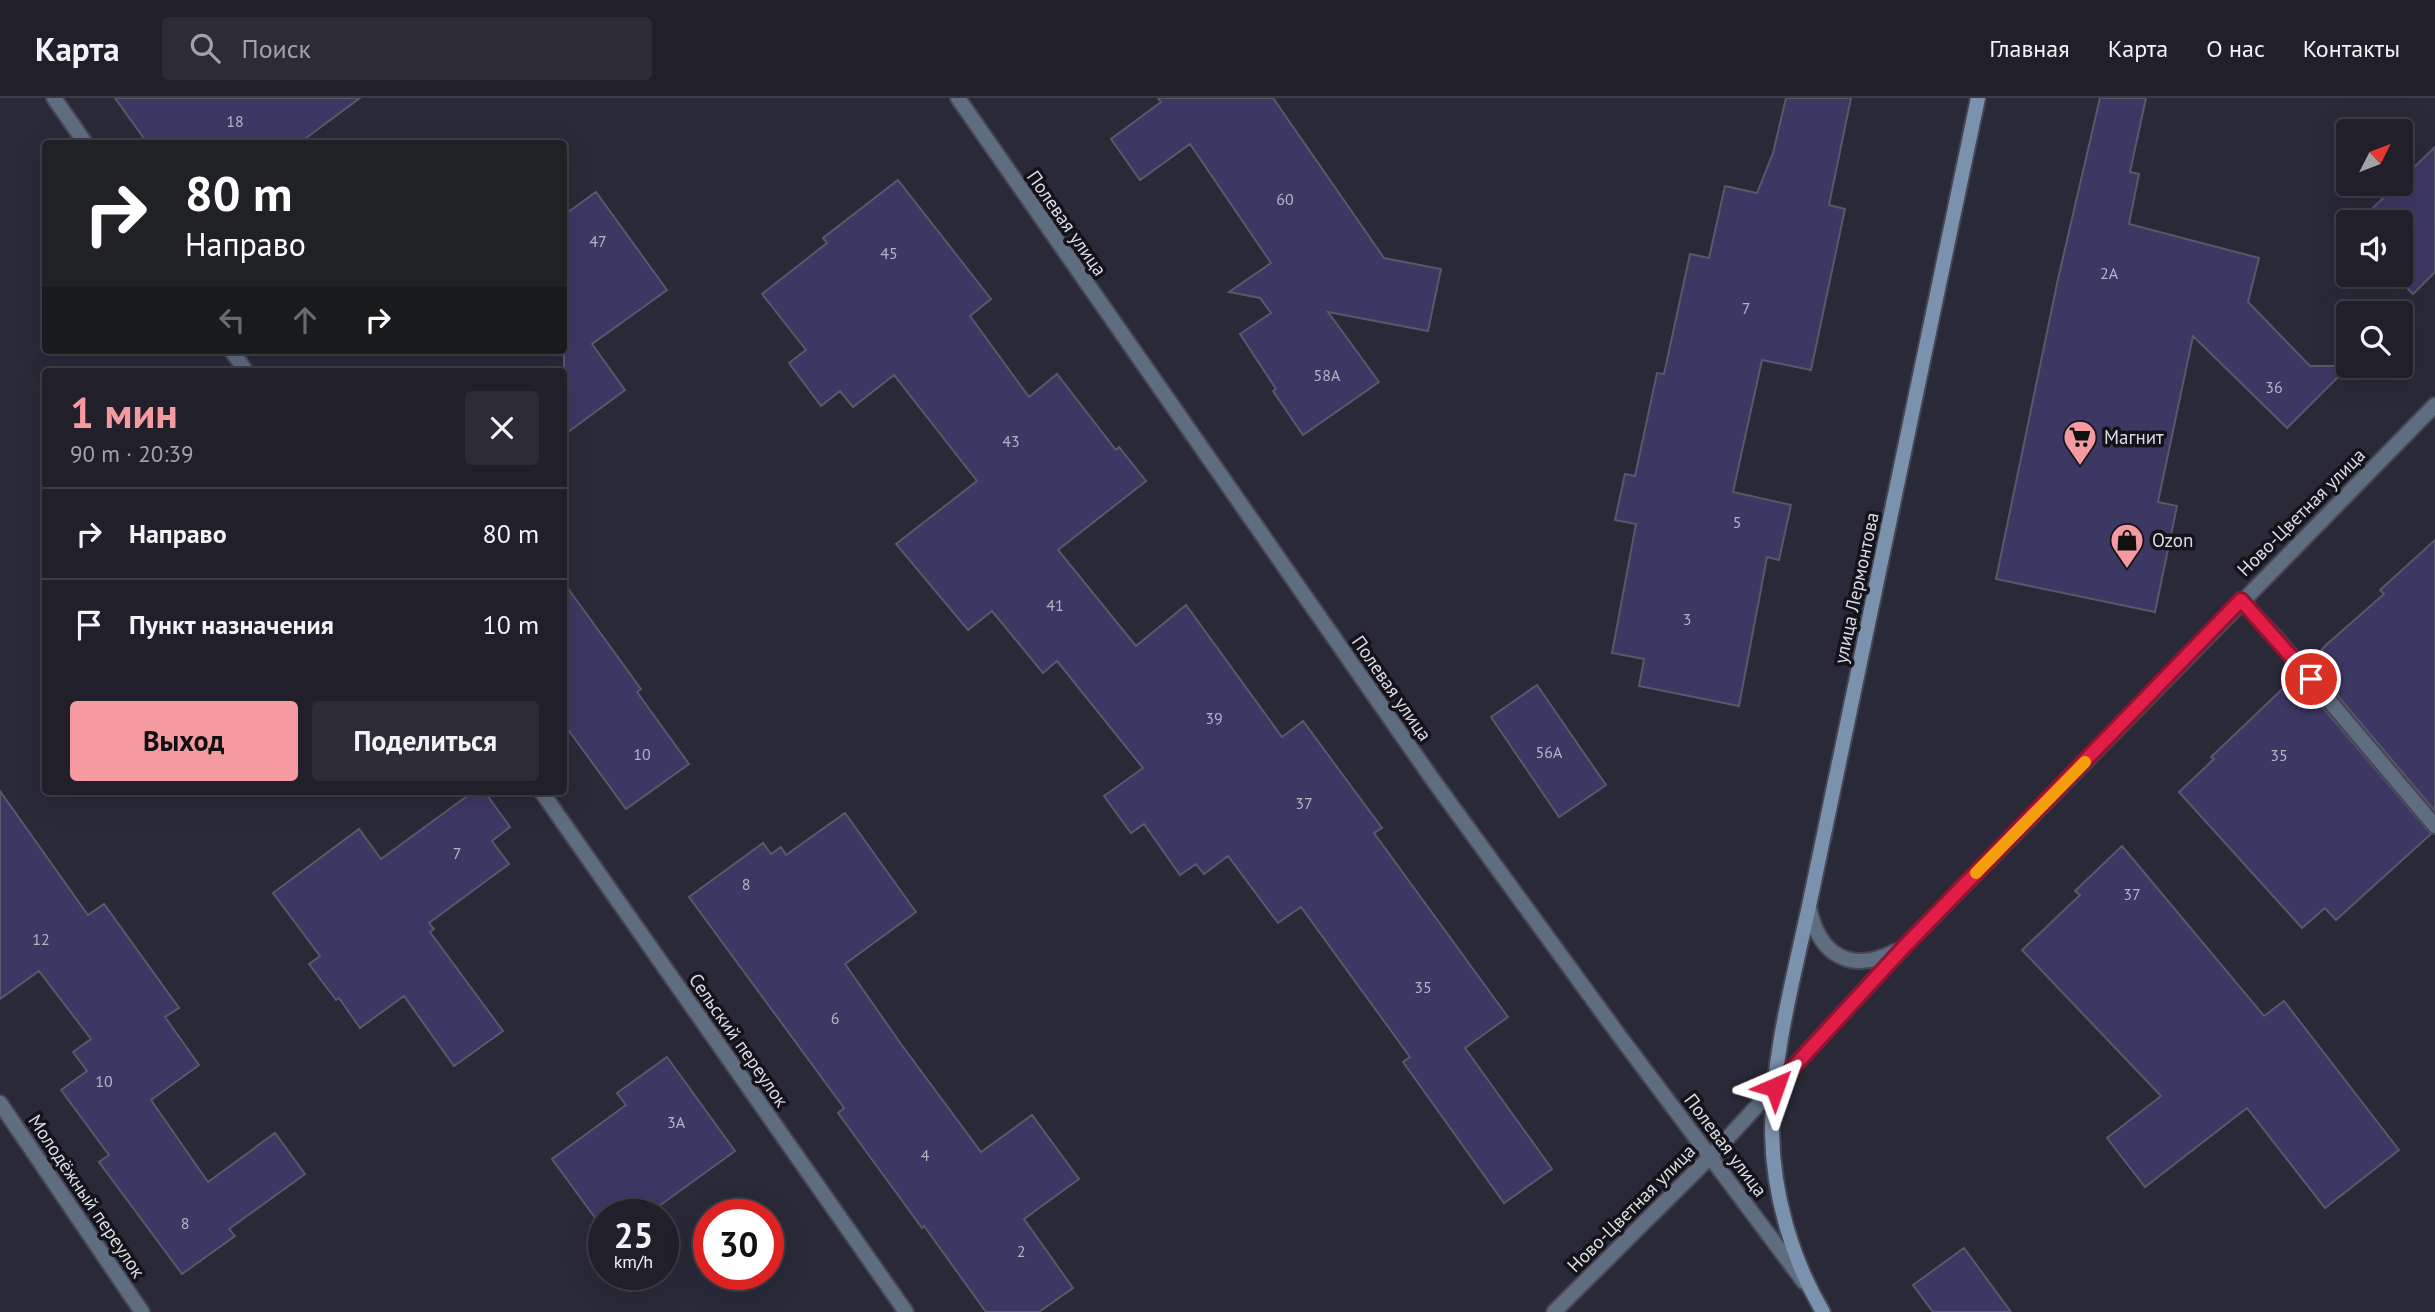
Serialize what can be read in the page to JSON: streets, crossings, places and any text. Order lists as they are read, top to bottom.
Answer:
{
  "streets": {
    "main road": ["Полевая улица", "улица Лермонтова"],
    "street": ["Ново-Цветная улица", "Сельский переулок", "Молодёжный переулок"]
  },
  "crossings": [
    ["Полевая улица", "Ново-Цветная улица"],
    ["Полевая улица", "улица Лермонтова"],
    ["Ново-Цветная улица", "улица Лермонтова"]
  ],
  "places": {
    "supermarket": ["Магнит"],
    "shop": ["Ozon"]
  },
  "house_numbers": [
    "18",
    "60",
    "47",
    "45",
    "2А",
    "7",
    "58А",
    "36",
    "43",
    "5",
    "41",
    "3",
    "39",
    "56А",
    "10",
    "35",
    "37",
    "7",
    "8",
    "37",
    "12",
    "35",
    "6",
    "10",
    "3А",
    "4",
    "8",
    "2"
  ],
  "north": "top right",
  "page": {
    "header": "Карта",
    "search": "Поиск",
    "nav": [
      "Главная",
      "Карта",
      "О нас",
      "Контакты"
    ],
    "turn": ["80 m", "Направо"],
    "heading": ["1 мин", "90 m · 20:39"],
    "list": [
      {
        "name": "Направо",
        "value": "80 m"
      },
      {
        "name": "Пункт назначения",
        "value": "10 m"
      }
    ],
    "buttons": ["Выход", "Поделиться"],
    "speed": "25 km/h",
    "limit": "30"
  }
}
